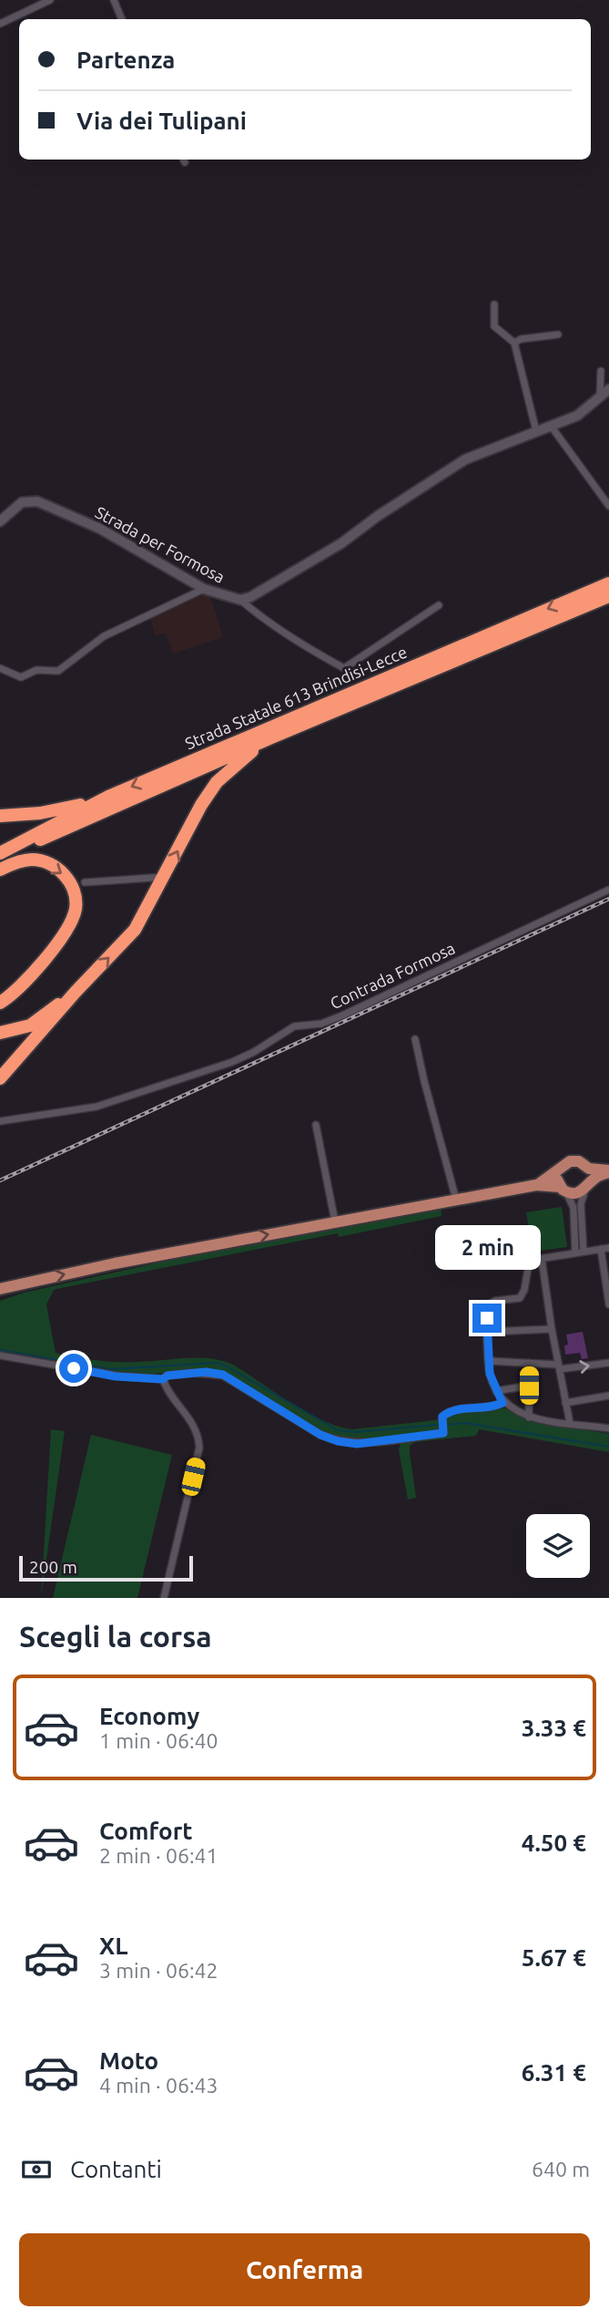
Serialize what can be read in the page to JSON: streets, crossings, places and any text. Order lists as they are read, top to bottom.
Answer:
{
  "streets": {
    "highway": ["Strada Statale 613 Brindisi-Lecce"],
    "street": ["Strada per Formosa", "Contrada Formosa"]
  },
  "scale_bar": "200 m",
  "page": {
    "banner": ["Partenza", "Via dei Tulipani"],
    "bubble": "2 min",
    "scale": "200 m",
    "heading": "Scegli la corsa",
    "list": [
      {
        "name": "Economy",
        "note": "1 min · 06:40",
        "value": "3.33 €"
      },
      {
        "name": "Comfort",
        "note": "2 min · 06:41",
        "value": "4.50 €"
      },
      {
        "name": "XL",
        "note": "3 min · 06:42",
        "value": "5.67 €"
      },
      {
        "name": "Moto",
        "note": "4 min · 06:43",
        "value": "6.31 €"
      }
    ],
    "pay": ["Contanti", "640 m"],
    "buttons": "Conferma"
  }
}
